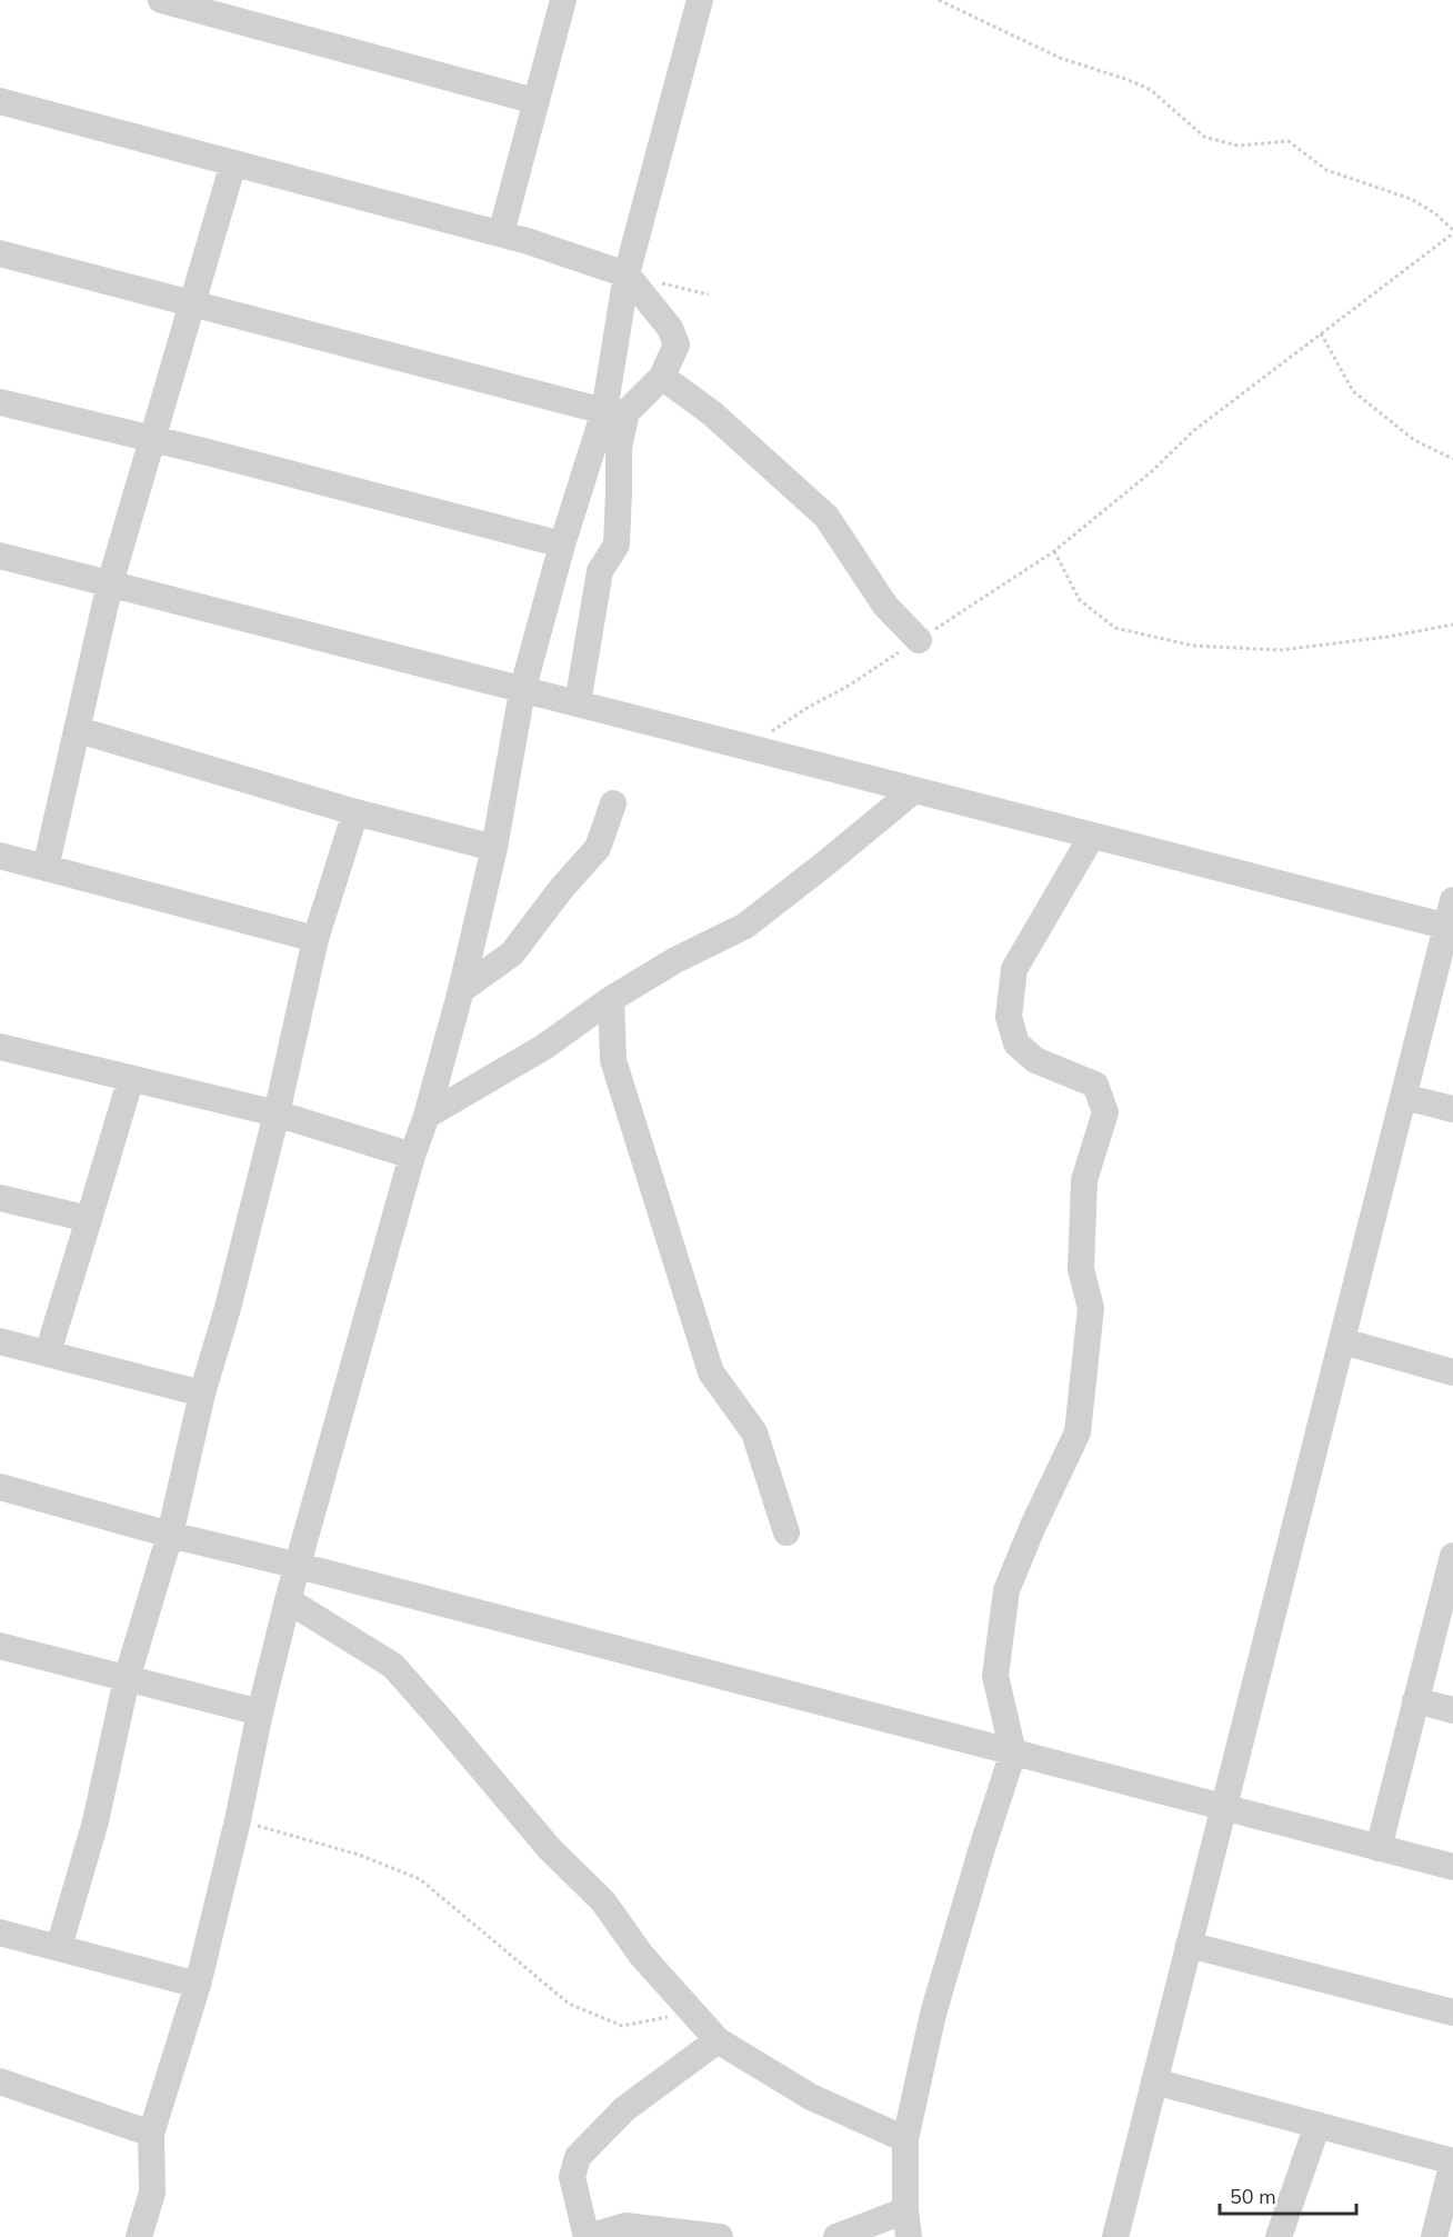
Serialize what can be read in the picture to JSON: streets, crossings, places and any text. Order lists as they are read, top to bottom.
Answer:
{
  "scale_bar": "50 m"
}
